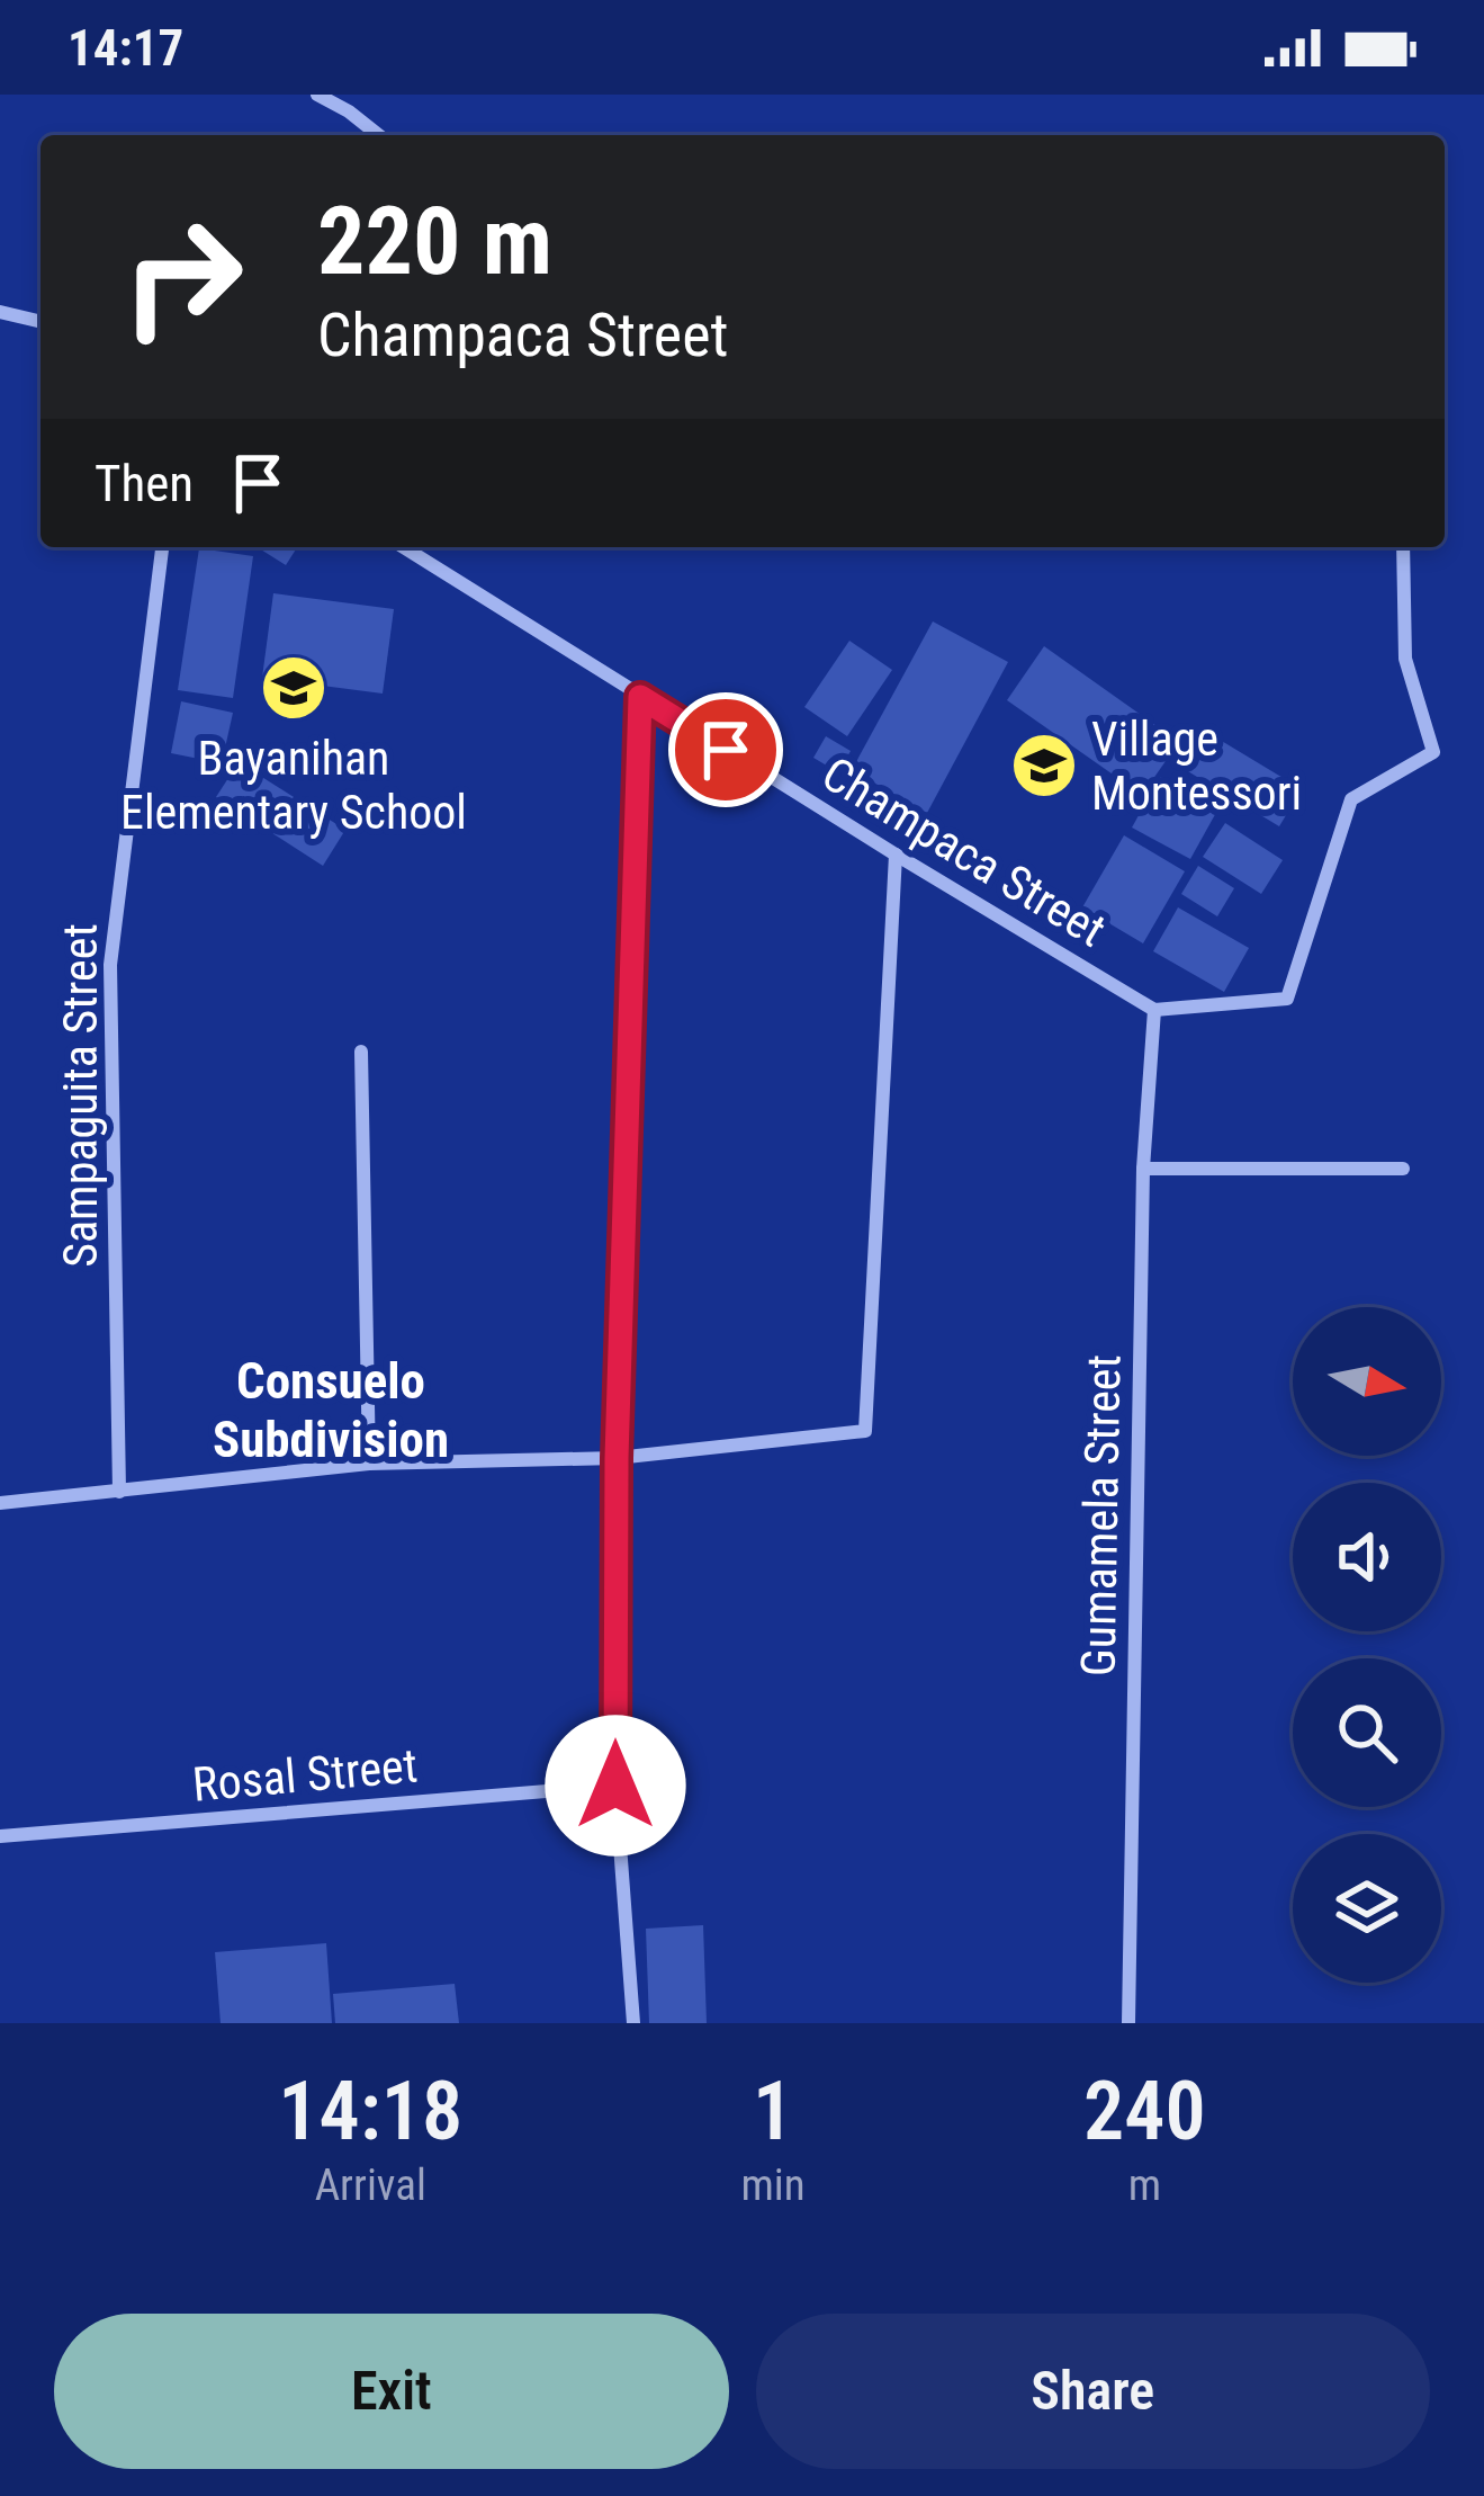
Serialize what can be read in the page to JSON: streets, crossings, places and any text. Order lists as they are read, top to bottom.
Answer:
{
  "streets": {
    "street": [
      "Champaca Street",
      "Sampaguita Street",
      "Gumamela Street",
      "Rosal Street"
    ]
  },
  "crossings": [
    ["Champaca Street", "Gumamela Street"]
  ],
  "districts": ["Consuelo Subdivision"],
  "places": {
    "school or university": ["Bayanihan Elementary School", "Village Montessori"]
  },
  "north": "right",
  "page": {
    "status": "14:17",
    "turn": ["220 m", "Champaca Street"],
    "then": "Then",
    "eta": [
      "14:18",
      "Arrival",
      "1",
      "min",
      "240",
      "m"
    ],
    "buttons": ["Exit", "Share"]
  }
}
